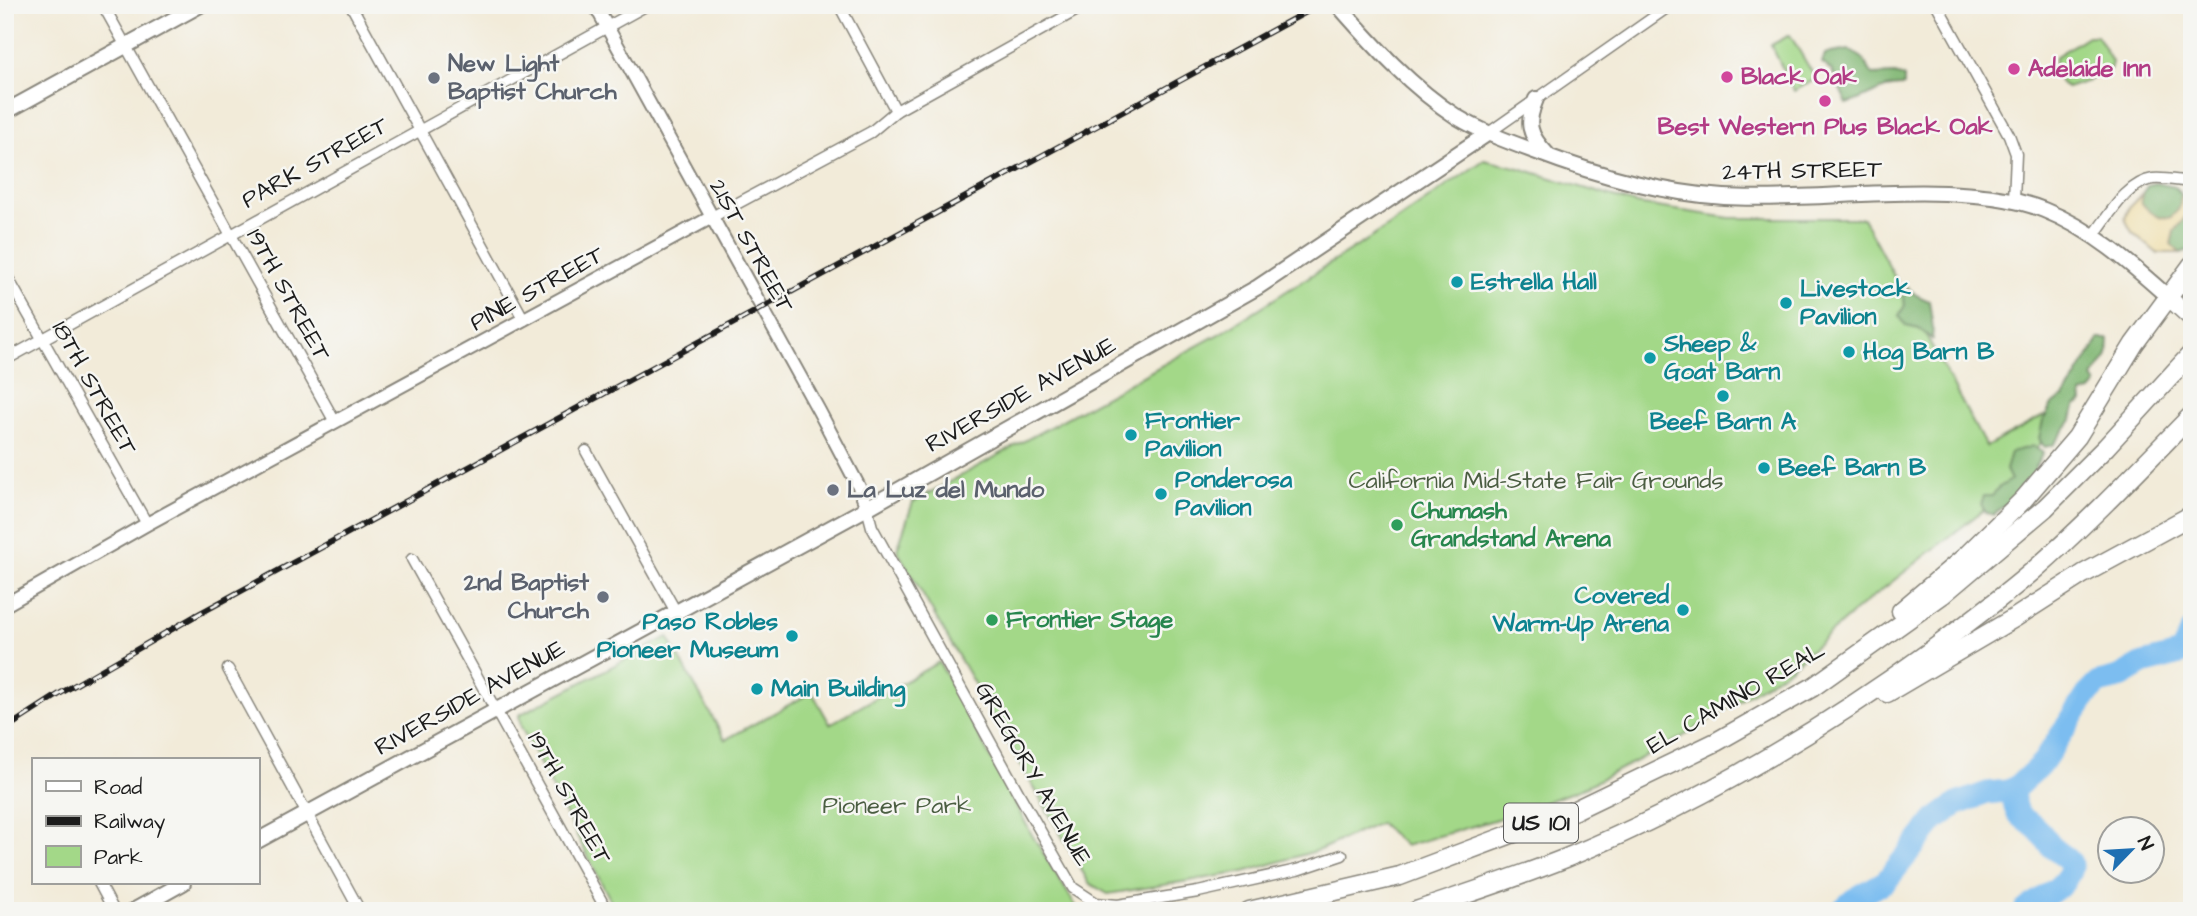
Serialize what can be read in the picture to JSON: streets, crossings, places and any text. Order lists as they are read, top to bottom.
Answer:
{
  "streets": {
    "highway": ["EL CAMINO REAL", "US 101"],
    "main road": ["24TH STREET", "RIVERSIDE AVENUE"],
    "street": [
      "PARK STREET",
      "21ST STREET",
      "PINE STREET",
      "19TH STREET",
      "18TH STREET",
      "GREGORY AVENUE"
    ]
  },
  "crossings": [
    ["PARK STREET", "21ST STREET"],
    ["PARK STREET", "19TH STREET"],
    ["PARK STREET", "18TH STREET"],
    ["24TH STREET", "RIVERSIDE AVENUE"],
    ["21ST STREET", "PINE STREET"],
    ["21ST STREET", "RIVERSIDE AVENUE"],
    ["21ST STREET", "GREGORY AVENUE"],
    ["PINE STREET", "19TH STREET"],
    ["PINE STREET", "18TH STREET"],
    ["19TH STREET", "RIVERSIDE AVENUE"],
    ["RIVERSIDE AVENUE", "GREGORY AVENUE"]
  ],
  "parks": ["California Mid-State Fair Grounds", "Pioneer Park"],
  "places": [
    "Adelaide Inn",
    "Black Oak",
    "New Light Baptist Church",
    "Best Western Plus Black Oak",
    "Estrella Hall",
    "Livestock Pavilion",
    "Hog Barn B",
    "Sheep & Goat Barn",
    "Beef Barn A",
    "Frontier Pavilion",
    "Beef Barn B",
    "La Luz del Mundo",
    "Ponderosa Pavilion",
    "Chumash Grandstand Arena",
    "2nd Baptist Church",
    "Covered Warm-Up Arena",
    "Frontier Stage",
    "Paso Robles Pioneer Museum",
    "Main Building"
  ],
  "legend": ["Road", "Railway", "Park"],
  "north": "top right"
}
